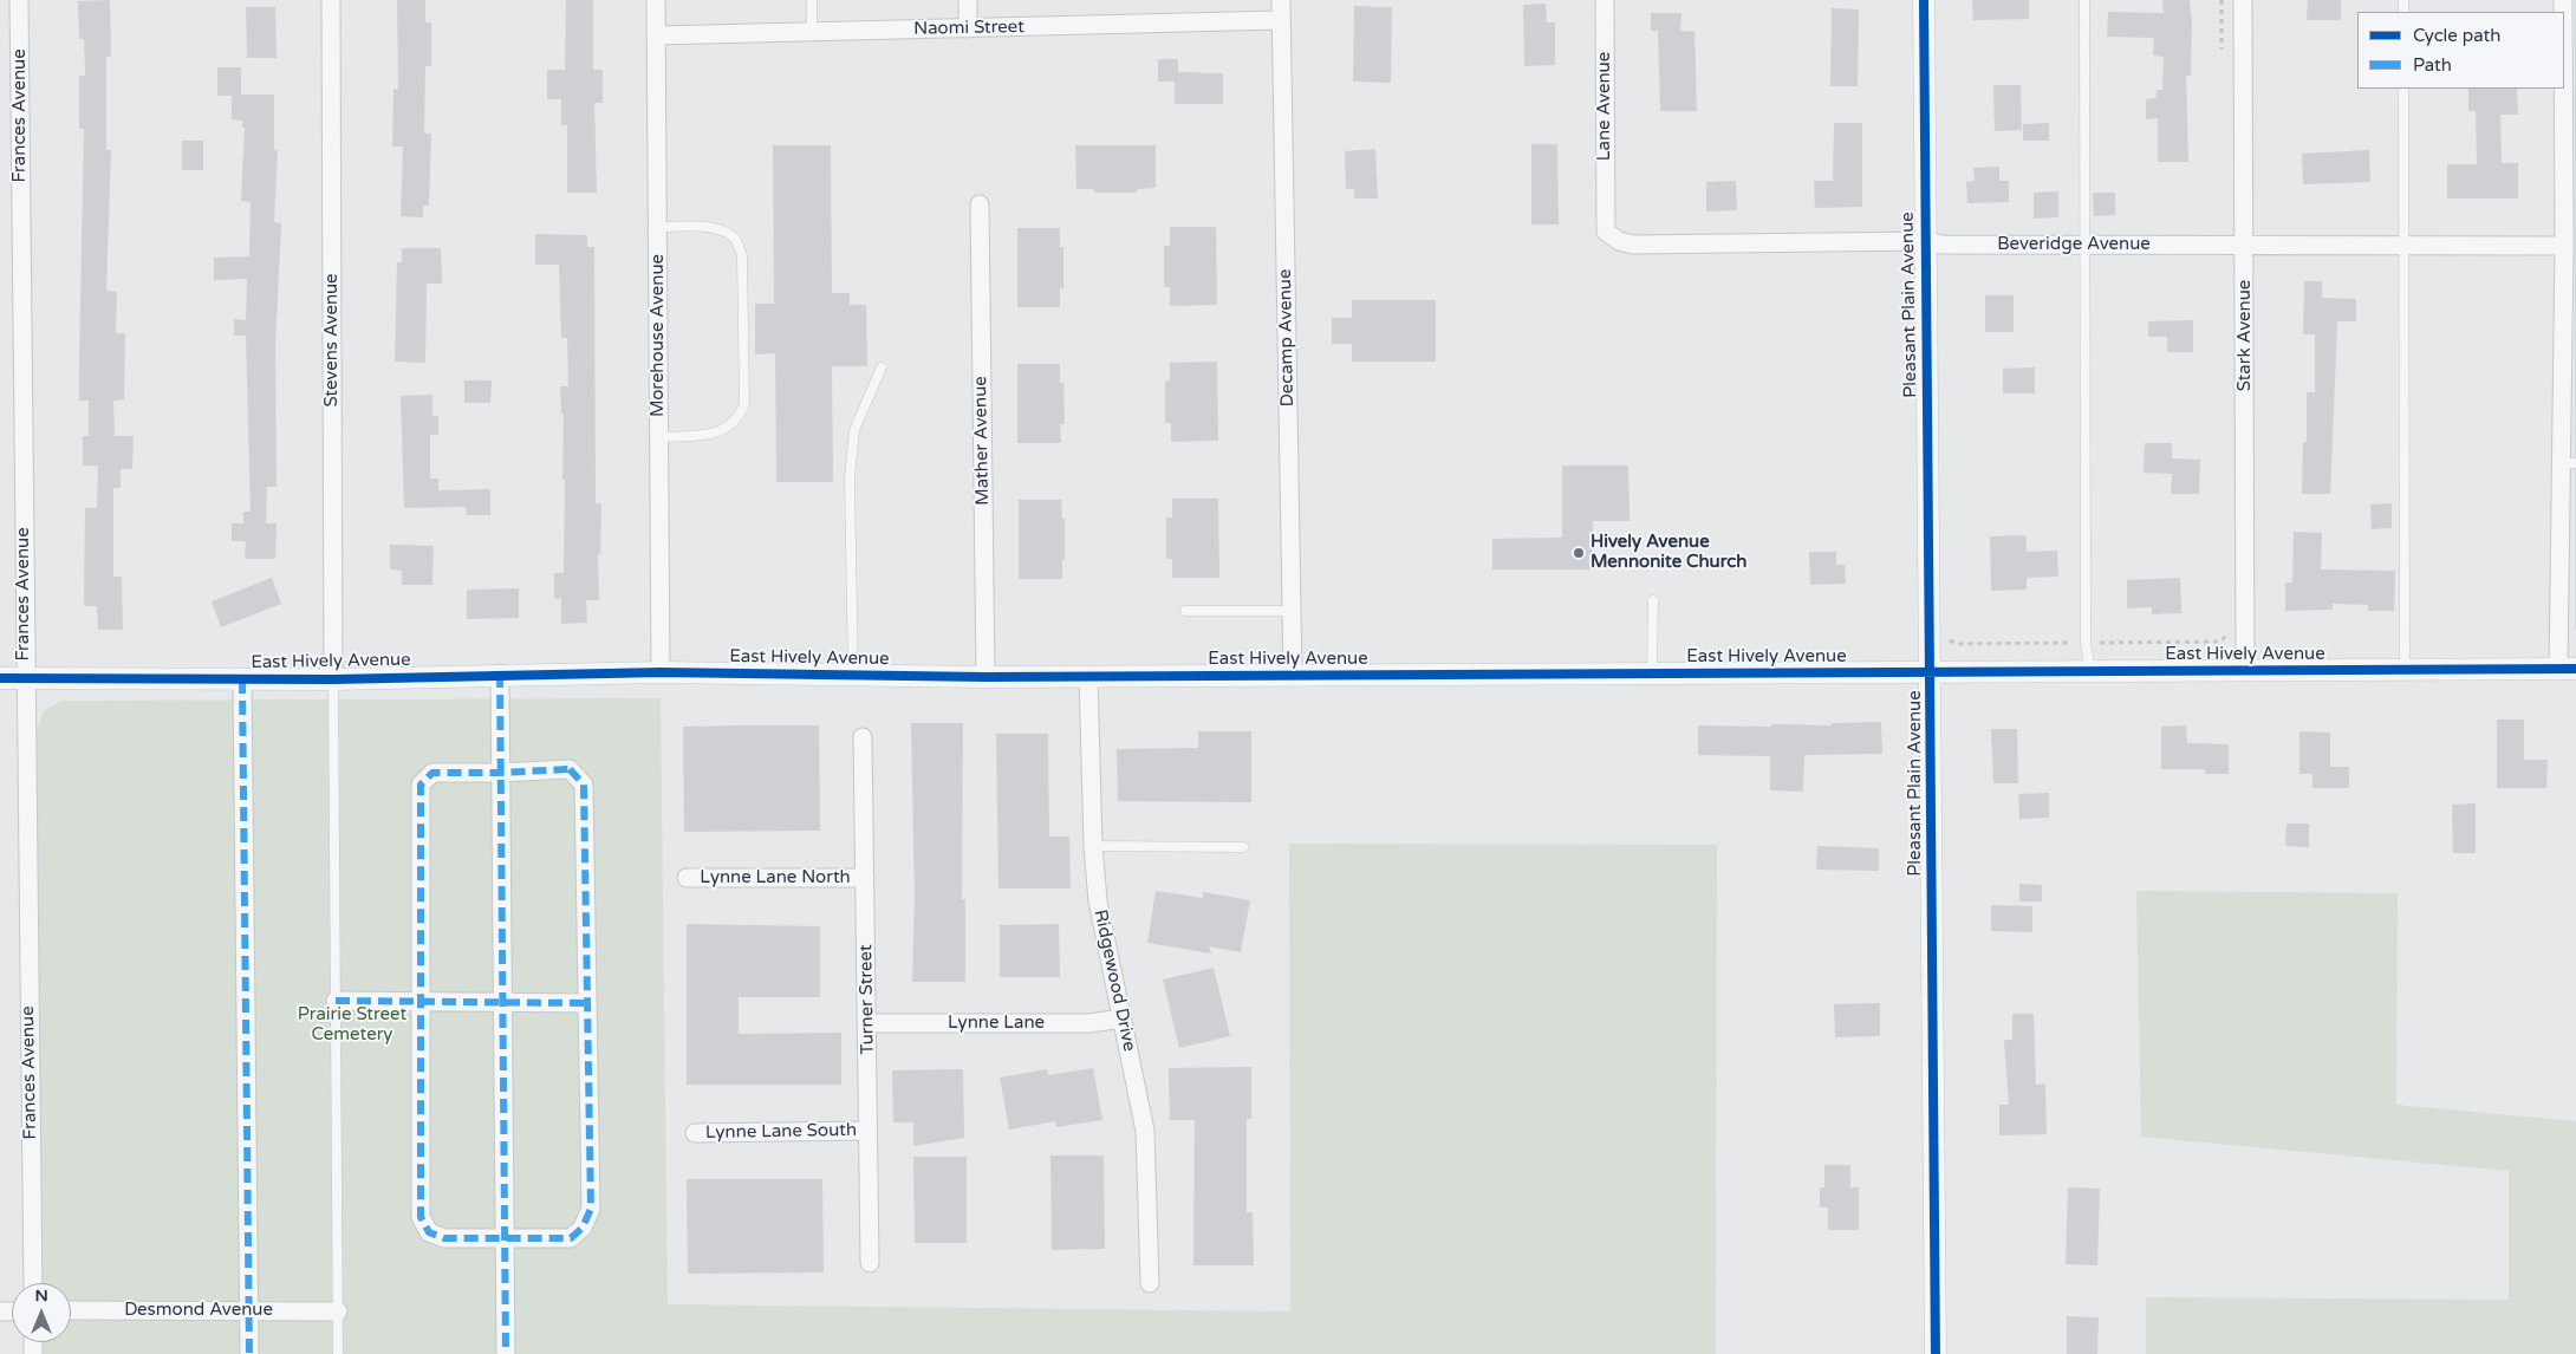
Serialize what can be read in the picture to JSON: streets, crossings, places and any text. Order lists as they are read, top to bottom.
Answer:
{
  "streets": {
    "street": [
      "Naomi Street",
      "Lane Avenue",
      "Frances Avenue",
      "Beveridge Avenue",
      "Pleasant Plain Avenue",
      "Morehouse Avenue",
      "Stark Avenue",
      "Decamp Avenue",
      "Stevens Avenue",
      "Mather Avenue",
      "East Hively Avenue",
      "Lynne Lane North",
      "Ridgewood Drive",
      "Turner Street",
      "Lynne Lane",
      "Lynne Lane South",
      "Desmond Avenue"
    ]
  },
  "crossings": [
    ["Naomi Street", "Morehouse Avenue"],
    ["Naomi Street", "Decamp Avenue"],
    ["Lane Avenue", "Beveridge Avenue"],
    ["Frances Avenue", "East Hively Avenue"],
    ["Beveridge Avenue", "Pleasant Plain Avenue"],
    ["Beveridge Avenue", "Stark Avenue"],
    ["Pleasant Plain Avenue", "East Hively Avenue"],
    ["Morehouse Avenue", "East Hively Avenue"],
    ["Stark Avenue", "East Hively Avenue"],
    ["Decamp Avenue", "East Hively Avenue"],
    ["Stevens Avenue", "East Hively Avenue"],
    ["Mather Avenue", "East Hively Avenue"],
    ["East Hively Avenue", "Ridgewood Drive"],
    ["Lynne Lane North", "Turner Street"],
    ["Ridgewood Drive", "Lynne Lane"],
    ["Turner Street", "Lynne Lane"],
    ["Turner Street", "Lynne Lane South"]
  ],
  "parks": ["Prairie Street Cemetery"],
  "places": ["Hively Avenue Mennonite Church"],
  "legend": ["Cycle path", "Path"],
  "north": "top"
}
